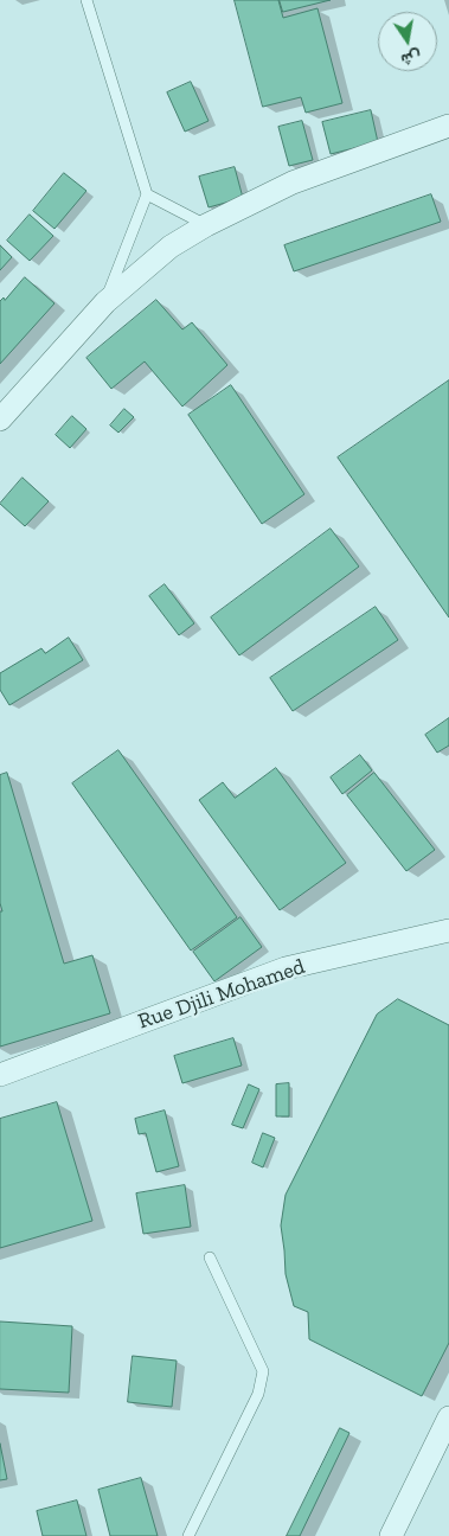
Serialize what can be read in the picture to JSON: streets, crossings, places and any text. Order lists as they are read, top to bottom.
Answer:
{
  "streets": {
    "street": ["Rue Djili Mohamed"]
  },
  "north": "bottom"
}
